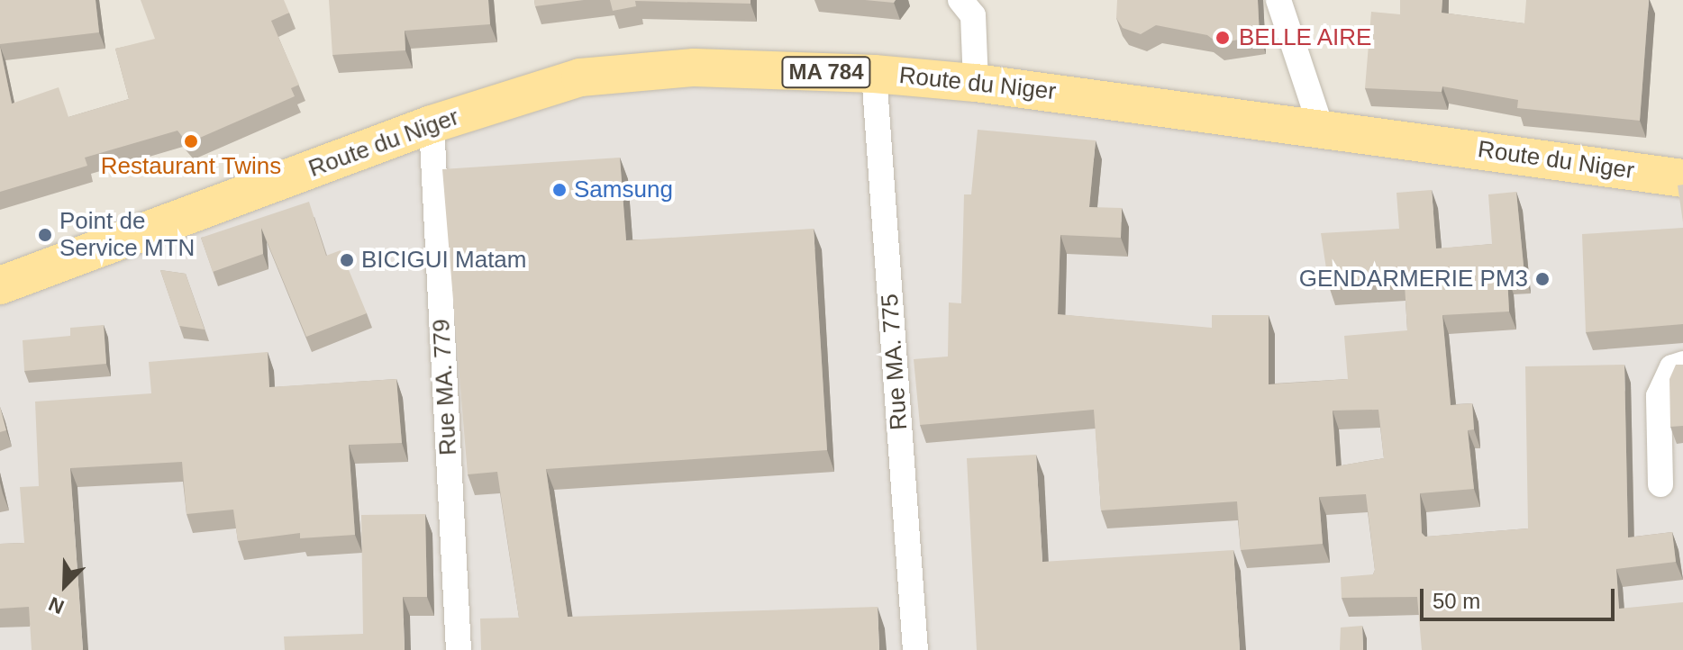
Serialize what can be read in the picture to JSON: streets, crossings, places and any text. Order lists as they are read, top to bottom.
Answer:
{
  "streets": {
    "main road": ["MA 784", "Route du Niger"],
    "street": ["Rue MA. 775", "Rue MA. 779"]
  },
  "crossings": [
    ["Route du Niger", "Rue MA. 775"],
    ["Route du Niger", "Rue MA. 779"]
  ],
  "places": [
    "BELLE AIRE",
    "Restaurant Twins",
    "Samsung",
    "Point de Service MTN",
    "BICIGUI Matam",
    "GENDARMERIE PM3"
  ],
  "scale_bar": "50 m",
  "north": "bottom left"
}
